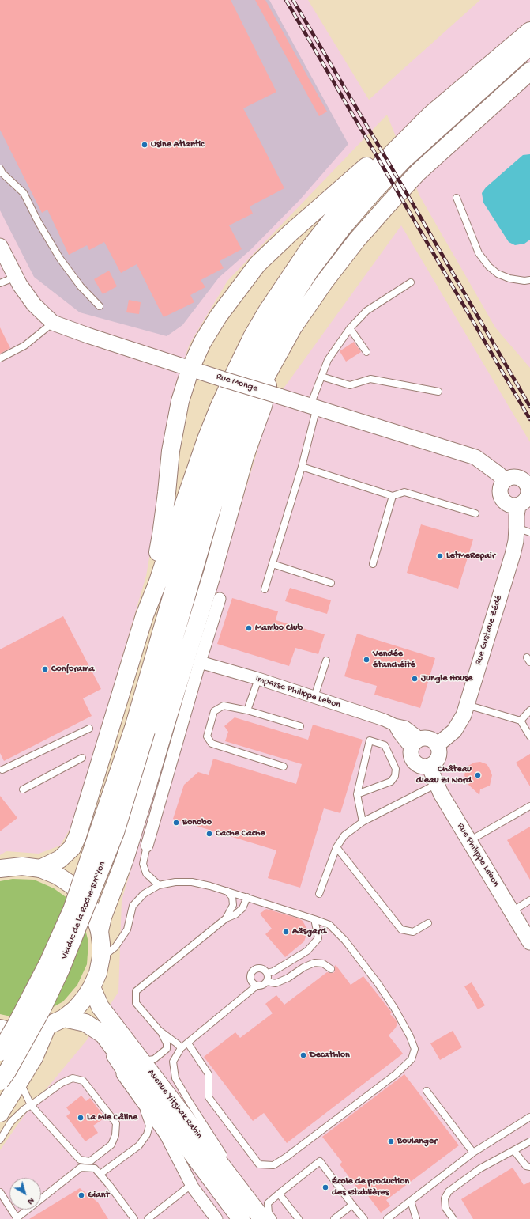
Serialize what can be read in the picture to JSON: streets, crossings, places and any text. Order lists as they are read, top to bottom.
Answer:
{
  "streets": {
    "main road": ["Viaduc de la Roche-sur-Yon", "Avenue Yitzhak Rabin"],
    "street": [
      "Rue Monge",
      "Rue Gustave Zédé",
      "Impasse Philippe Lebon",
      "Rue Philippe Lebon"
    ]
  },
  "crossings": [
    ["Rue Monge", "Rue Gustave Zédé"],
    ["Rue Gustave Zédé", "Impasse Philippe Lebon"],
    ["Rue Gustave Zédé", "Rue Philippe Lebon"],
    ["Impasse Philippe Lebon", "Rue Philippe Lebon"]
  ],
  "places": [
    "Usine Atlantic",
    "LetMeRepair",
    "Mambo Club",
    "Vendée étanchéité",
    "Conforama",
    "Jungle House",
    "Château d'eau ZI Nord",
    "Bonobo",
    "Cache Cache",
    "Aäsgard",
    "Decathlon",
    "La Mie Câline",
    "Boulanger",
    "École de production des Etablières",
    "Giant"
  ],
  "north": "bottom right"
}
